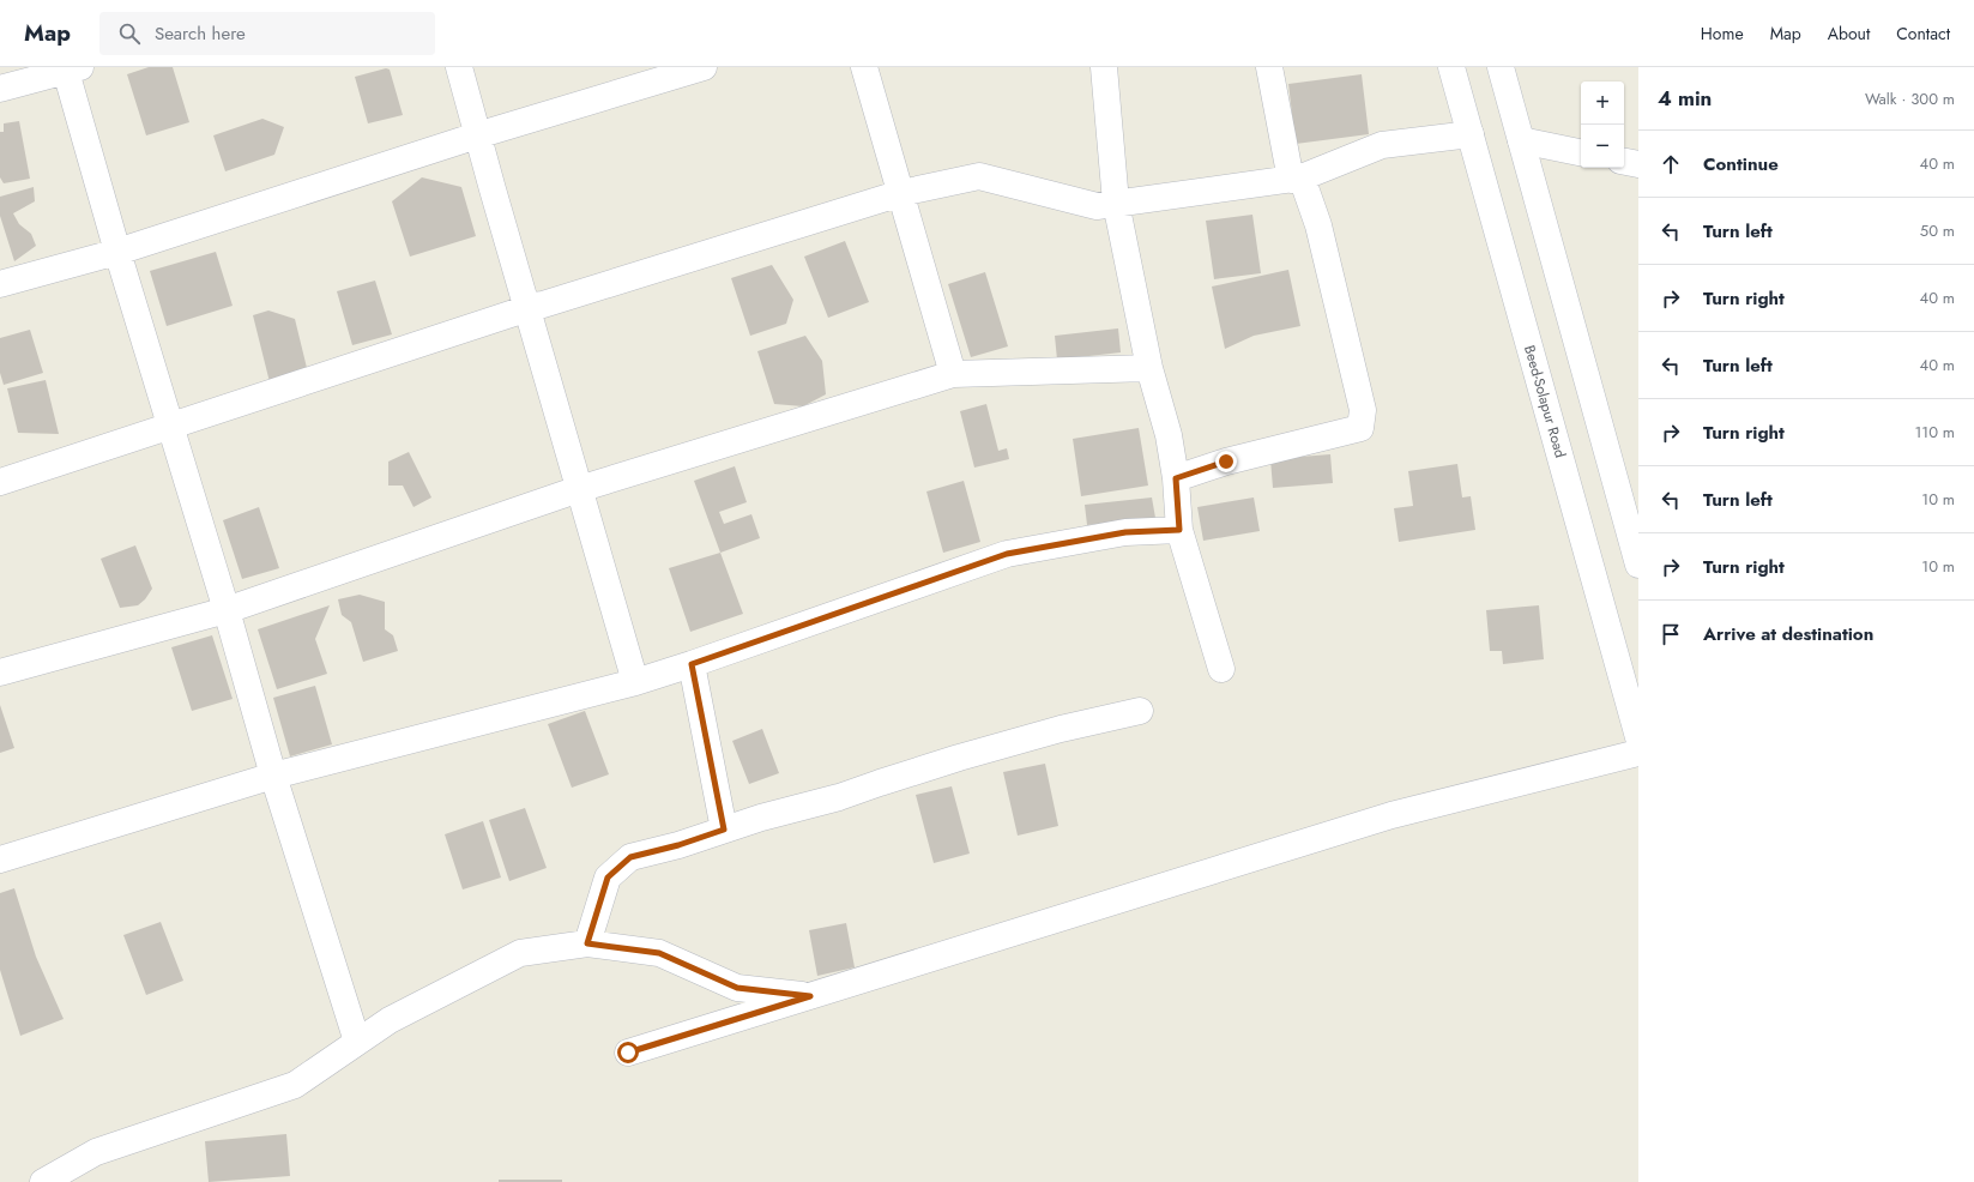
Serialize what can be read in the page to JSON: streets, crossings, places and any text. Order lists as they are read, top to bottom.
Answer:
{
  "streets": {
    "street": ["Beed-Solapur Road"]
  },
  "page": {
    "header": "Map",
    "search": "Search here",
    "nav": [
      "Home",
      "Map",
      "About",
      "Contact"
    ],
    "heading": ["4 min", "Walk · 300 m"],
    "map_buttons": ["+", "−"],
    "list": [
      ["Continue", "40 m"],
      ["Turn left", "50 m"],
      ["Turn right", "40 m"],
      ["Turn left", "40 m"],
      ["Turn right", "110 m"],
      ["Turn left", "10 m"],
      ["Turn right", "10 m"],
      "Arrive at destination"
    ]
  }
}
